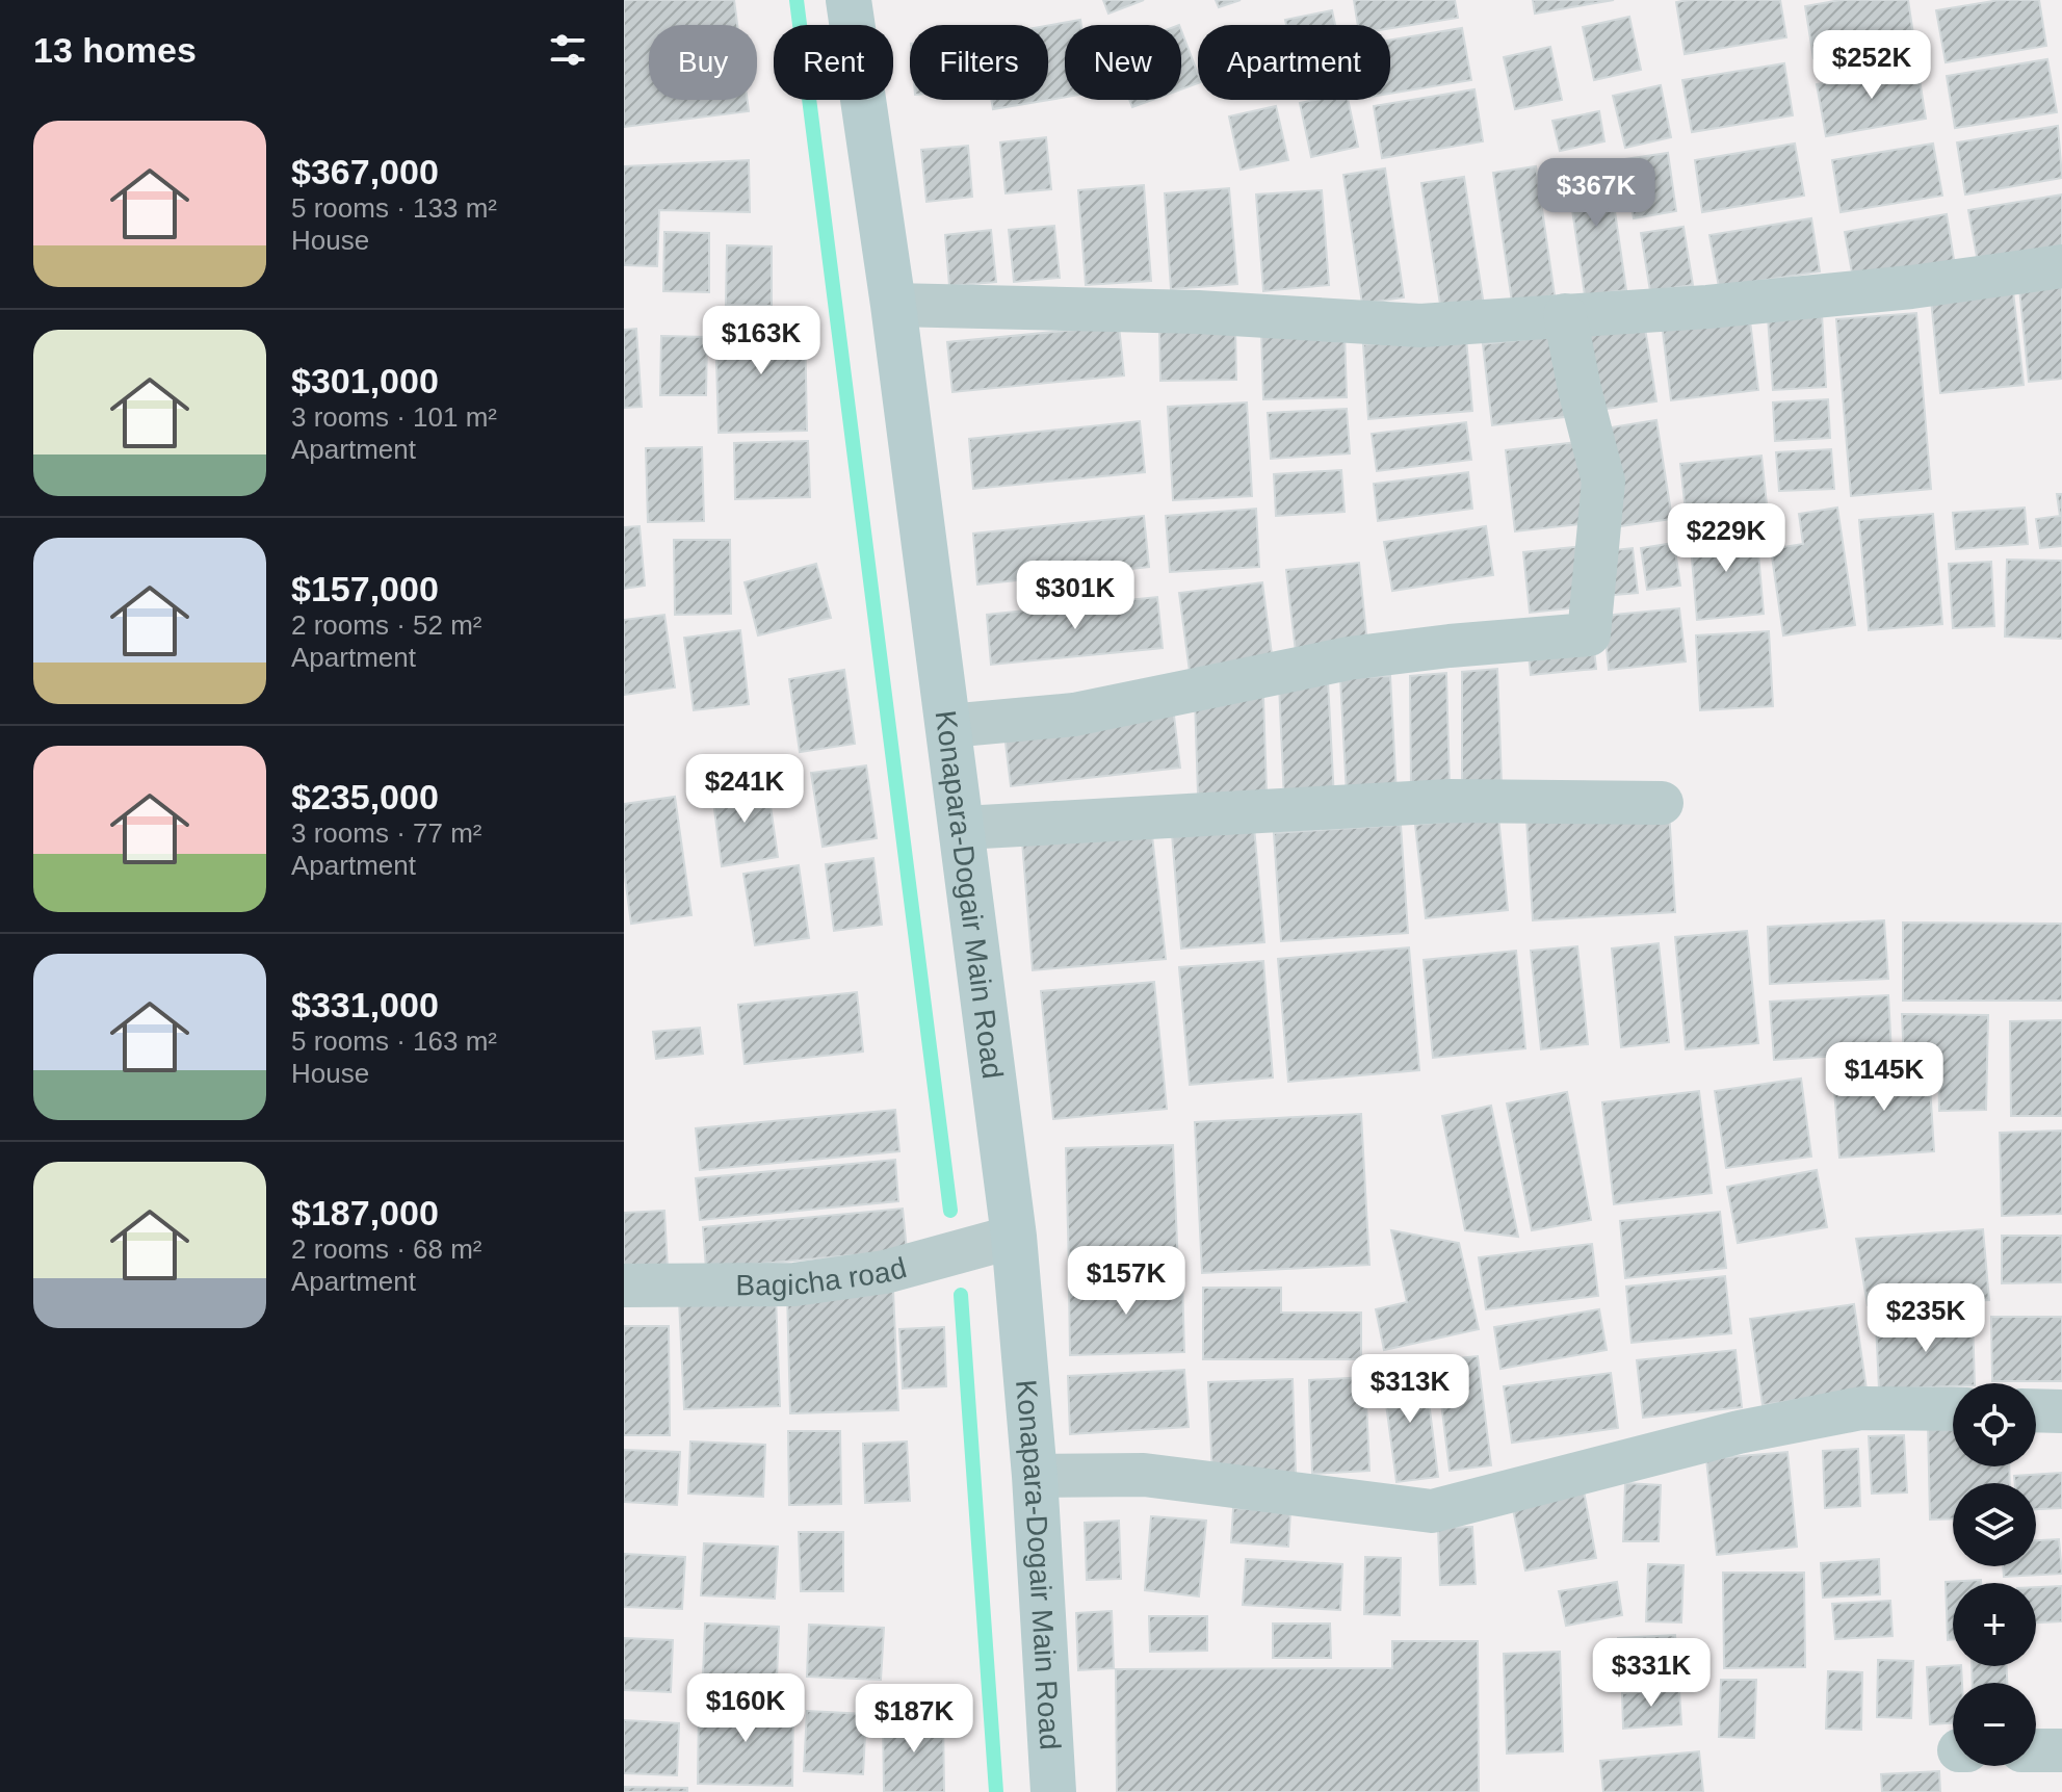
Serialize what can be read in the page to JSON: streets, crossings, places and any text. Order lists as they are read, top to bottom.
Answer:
{
  "streets": {
    "main road": ["Konapara-Dogair Main Road"],
    "street": ["Bagicha road"]
  },
  "crossings": [
    ["Konapara-Dogair Main Road", "Bagicha road"]
  ],
  "page": {
    "heading": "13 homes",
    "chip": [
      "Buy",
      "Rent",
      "Filters",
      "New",
      "Apartment"
    ],
    "price": [
      "$252K",
      "$367K",
      "$163K",
      "$229K",
      "$301K",
      "$241K",
      "$145K",
      "$157K",
      "$235K",
      "$313K",
      "$331K",
      "$160K",
      "$187K"
    ],
    "list": [
      {
        "name": "$367,000",
        "note": "5 rooms · 133 m² · House"
      },
      {
        "name": "$301,000",
        "note": "3 rooms · 101 m² · Apartment"
      },
      {
        "name": "$157,000",
        "note": "2 rooms · 52 m² · Apartment"
      },
      {
        "name": "$235,000",
        "note": "3 rooms · 77 m² · Apartment"
      },
      {
        "name": "$331,000",
        "note": "5 rooms · 163 m² · House"
      },
      {
        "name": "$187,000",
        "note": "2 rooms · 68 m² · Apartment"
      }
    ],
    "map_buttons": ["+", "−"]
  }
}
